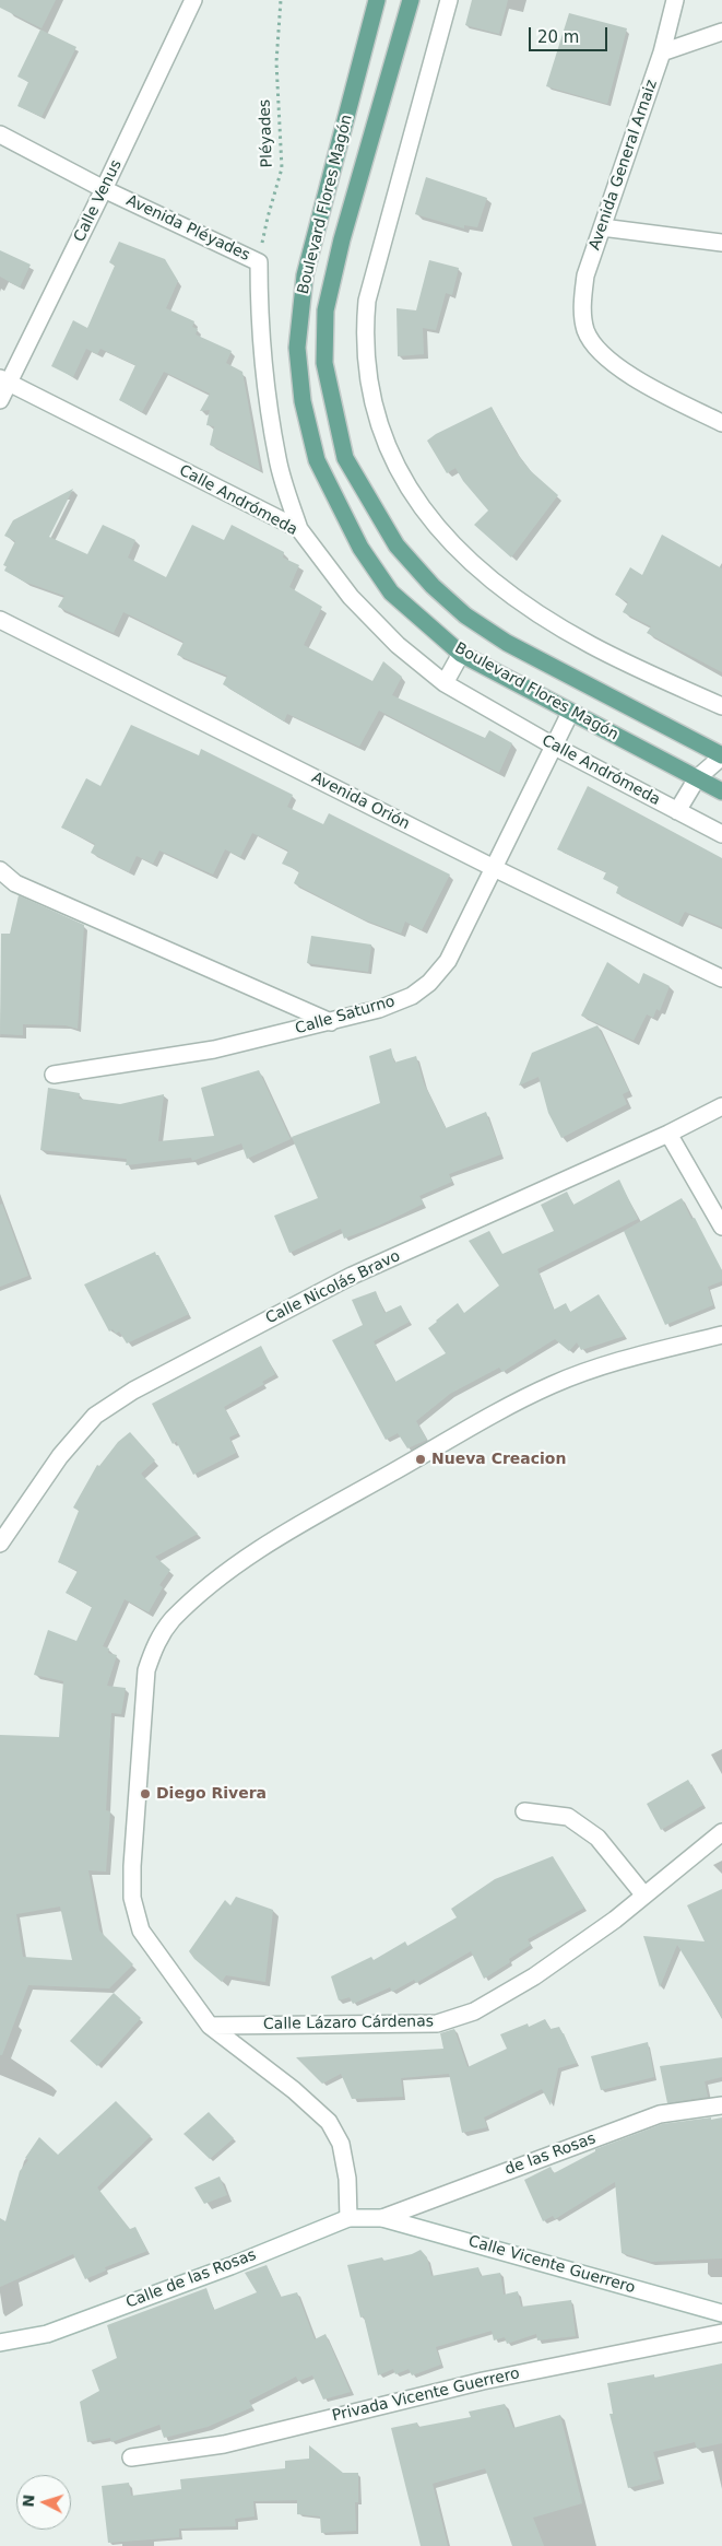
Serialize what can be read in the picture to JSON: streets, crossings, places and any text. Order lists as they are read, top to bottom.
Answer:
{
  "streets": {
    "main road": ["Boulevard Flores Magón"],
    "street": [
      "Avenida General Arnaiz",
      "Calle Venus",
      "Avenida Pléyades",
      "Calle Andrómeda",
      "Avenida Orión",
      "Calle Saturno",
      "Calle Nicolás Bravo",
      "Calle Lázaro Cárdenas",
      "de las Rosas",
      "Calle Vicente Guerrero",
      "Calle de las Rosas",
      "Privada Vicente Guerrero"
    ],
    "path": ["Pléyades"]
  },
  "crossings": [
    ["Pléyades", "Avenida Pléyades"],
    ["Calle Venus", "Avenida Pléyades"],
    ["Calle Venus", "Calle Andrómeda"],
    ["Boulevard Flores Magón", "Calle Saturno"],
    ["Calle Andrómeda", "Calle Saturno"],
    ["Avenida Orión", "Calle Saturno"],
    ["de las Rosas", "Calle Vicente Guerrero"],
    ["de las Rosas", "Calle de las Rosas"],
    ["Calle Vicente Guerrero", "Calle de las Rosas"]
  ],
  "places": ["Nueva Creacion", "Diego Rivera"],
  "scale_bar": "20 m",
  "north": "left"
}
